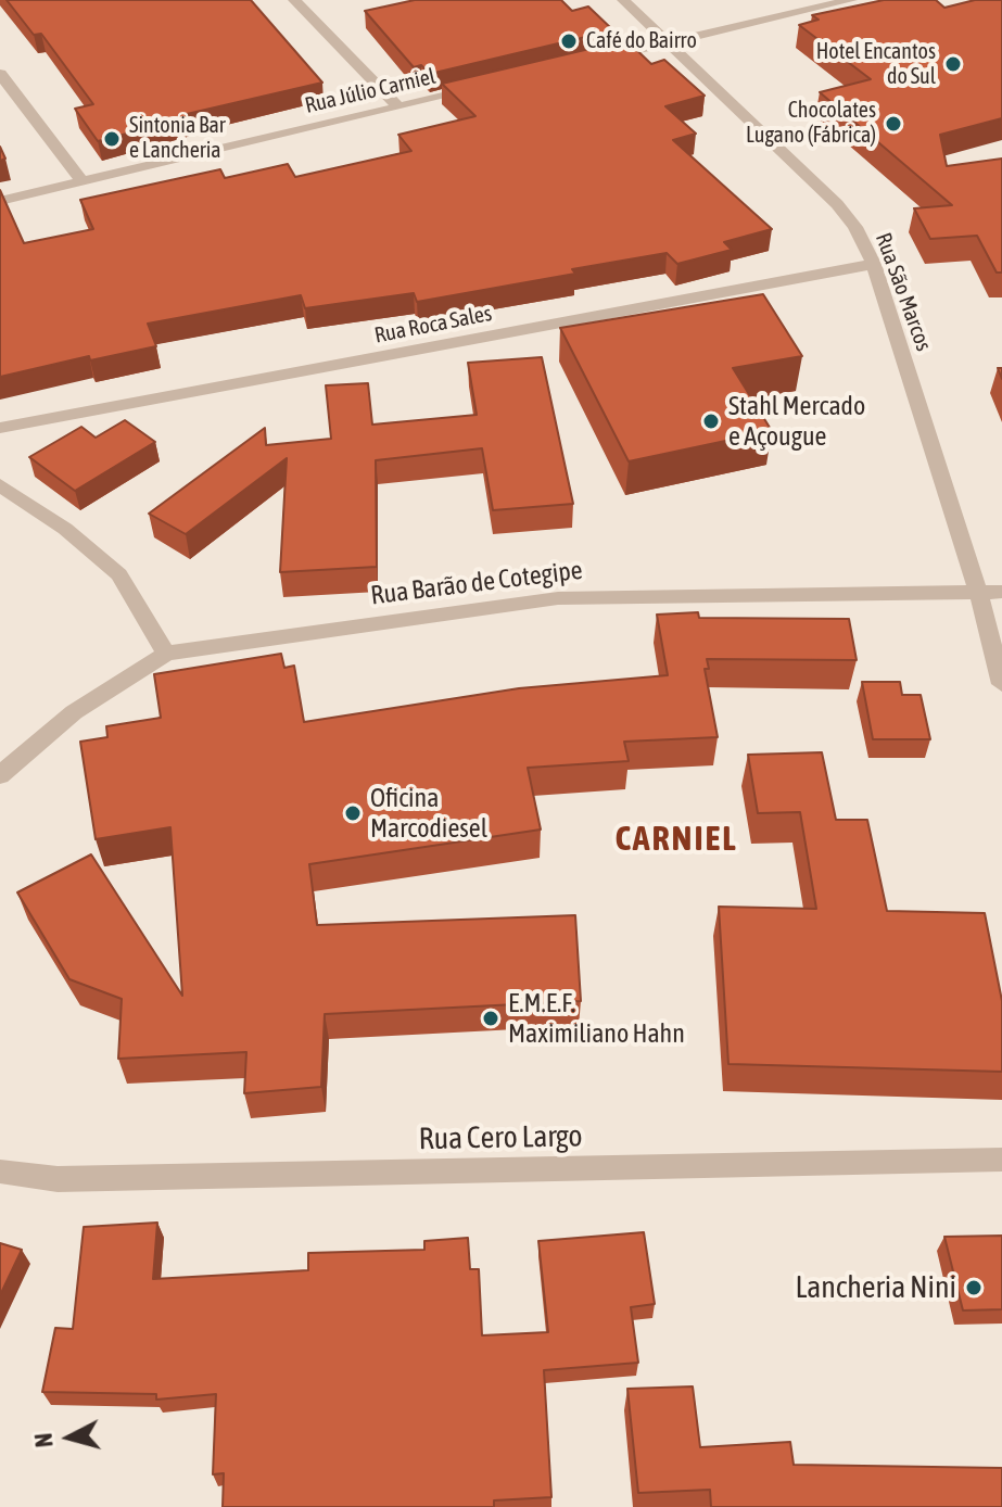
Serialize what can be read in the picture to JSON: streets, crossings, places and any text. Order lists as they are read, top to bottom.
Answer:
{
  "streets": {
    "street": [
      "Rua Júlio Carniel",
      "Rua São Marcos",
      "Rua Roca Sales",
      "Rua Barão de Cotegipe",
      "Rua Cero Largo"
    ]
  },
  "crossings": [
    ["Rua São Marcos", "Rua Roca Sales"],
    ["Rua São Marcos", "Rua Barão de Cotegipe"]
  ],
  "districts": ["CARNIEL"],
  "places": [
    "Café do Bairro",
    "Hotel Encantos do Sul",
    "Chocolates Lugano (Fábrica)",
    "Sintonia Bar e Lancheria",
    "Stahl Mercado e Açougue",
    "Oficina Marcodiesel",
    "E.M.E.F. Maximiliano Hahn",
    "Lancheria Nini"
  ],
  "north": "left"
}
